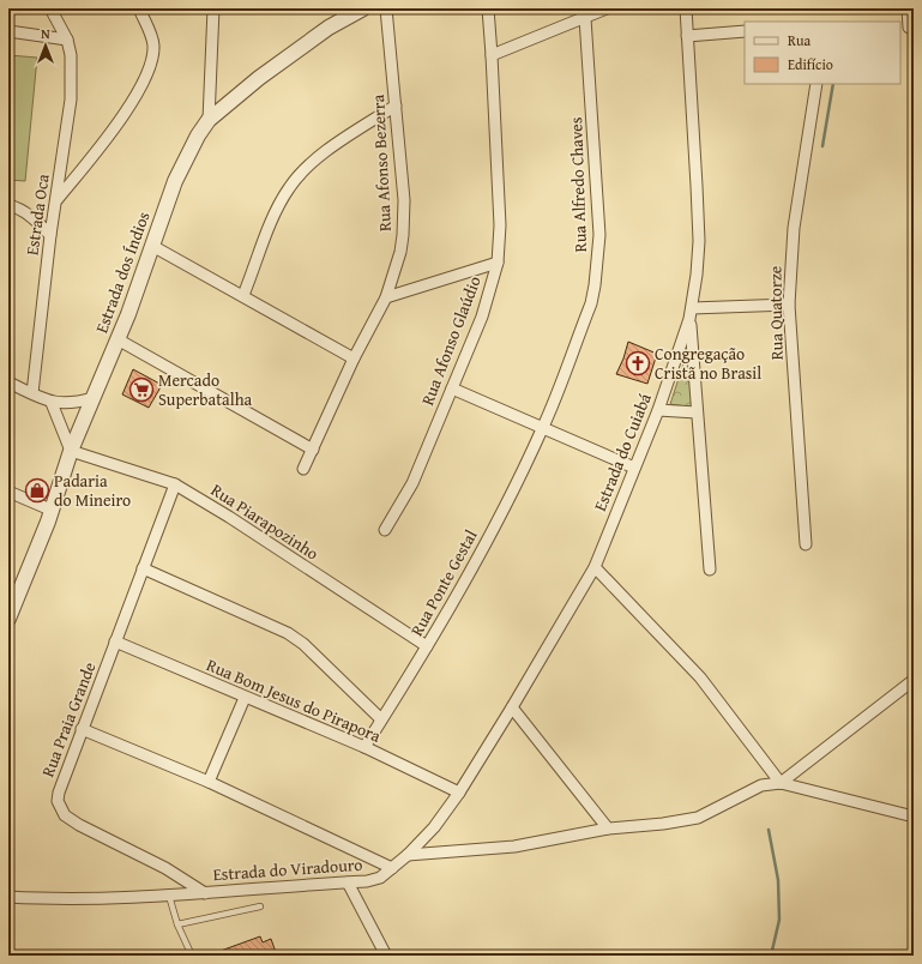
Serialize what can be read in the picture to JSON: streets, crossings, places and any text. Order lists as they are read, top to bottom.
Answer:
{
  "streets": {
    "street": [
      "Rua Afonso Bezerra",
      "Rua Alfredo Chaves",
      "Estrada Oca",
      "Estrada dos Índios",
      "Rua Quatorze",
      "Rua Afonso Glaúdio",
      "Estrada do Cuiabá",
      "Rua Piarapozinho",
      "Rua Ponte Gestal",
      "Rua Bom Jesus do Pirapora",
      "Rua Praia Grande",
      "Estrada do Viradouro"
    ]
  },
  "crossings": [
    ["Rua Alfredo Chaves", "Rua Ponte Gestal"],
    ["Estrada dos Índios", "Rua Piarapozinho"],
    ["Estrada do Cuiabá", "Rua Bom Jesus do Pirapora"],
    ["Estrada do Cuiabá", "Estrada do Viradouro"],
    ["Rua Piarapozinho", "Rua Ponte Gestal"],
    ["Rua Piarapozinho", "Rua Praia Grande"],
    ["Rua Ponte Gestal", "Rua Bom Jesus do Pirapora"],
    ["Rua Bom Jesus do Pirapora", "Rua Praia Grande"],
    ["Rua Praia Grande", "Estrada do Viradouro"]
  ],
  "places": {
    "church": ["Congregação Cristã no Brasil"],
    "supermarket": ["Mercado Superbatalha"],
    "shop": ["Padaria do Mineiro"]
  },
  "legend": ["Rua", "Edifício"],
  "north": "top"
}
